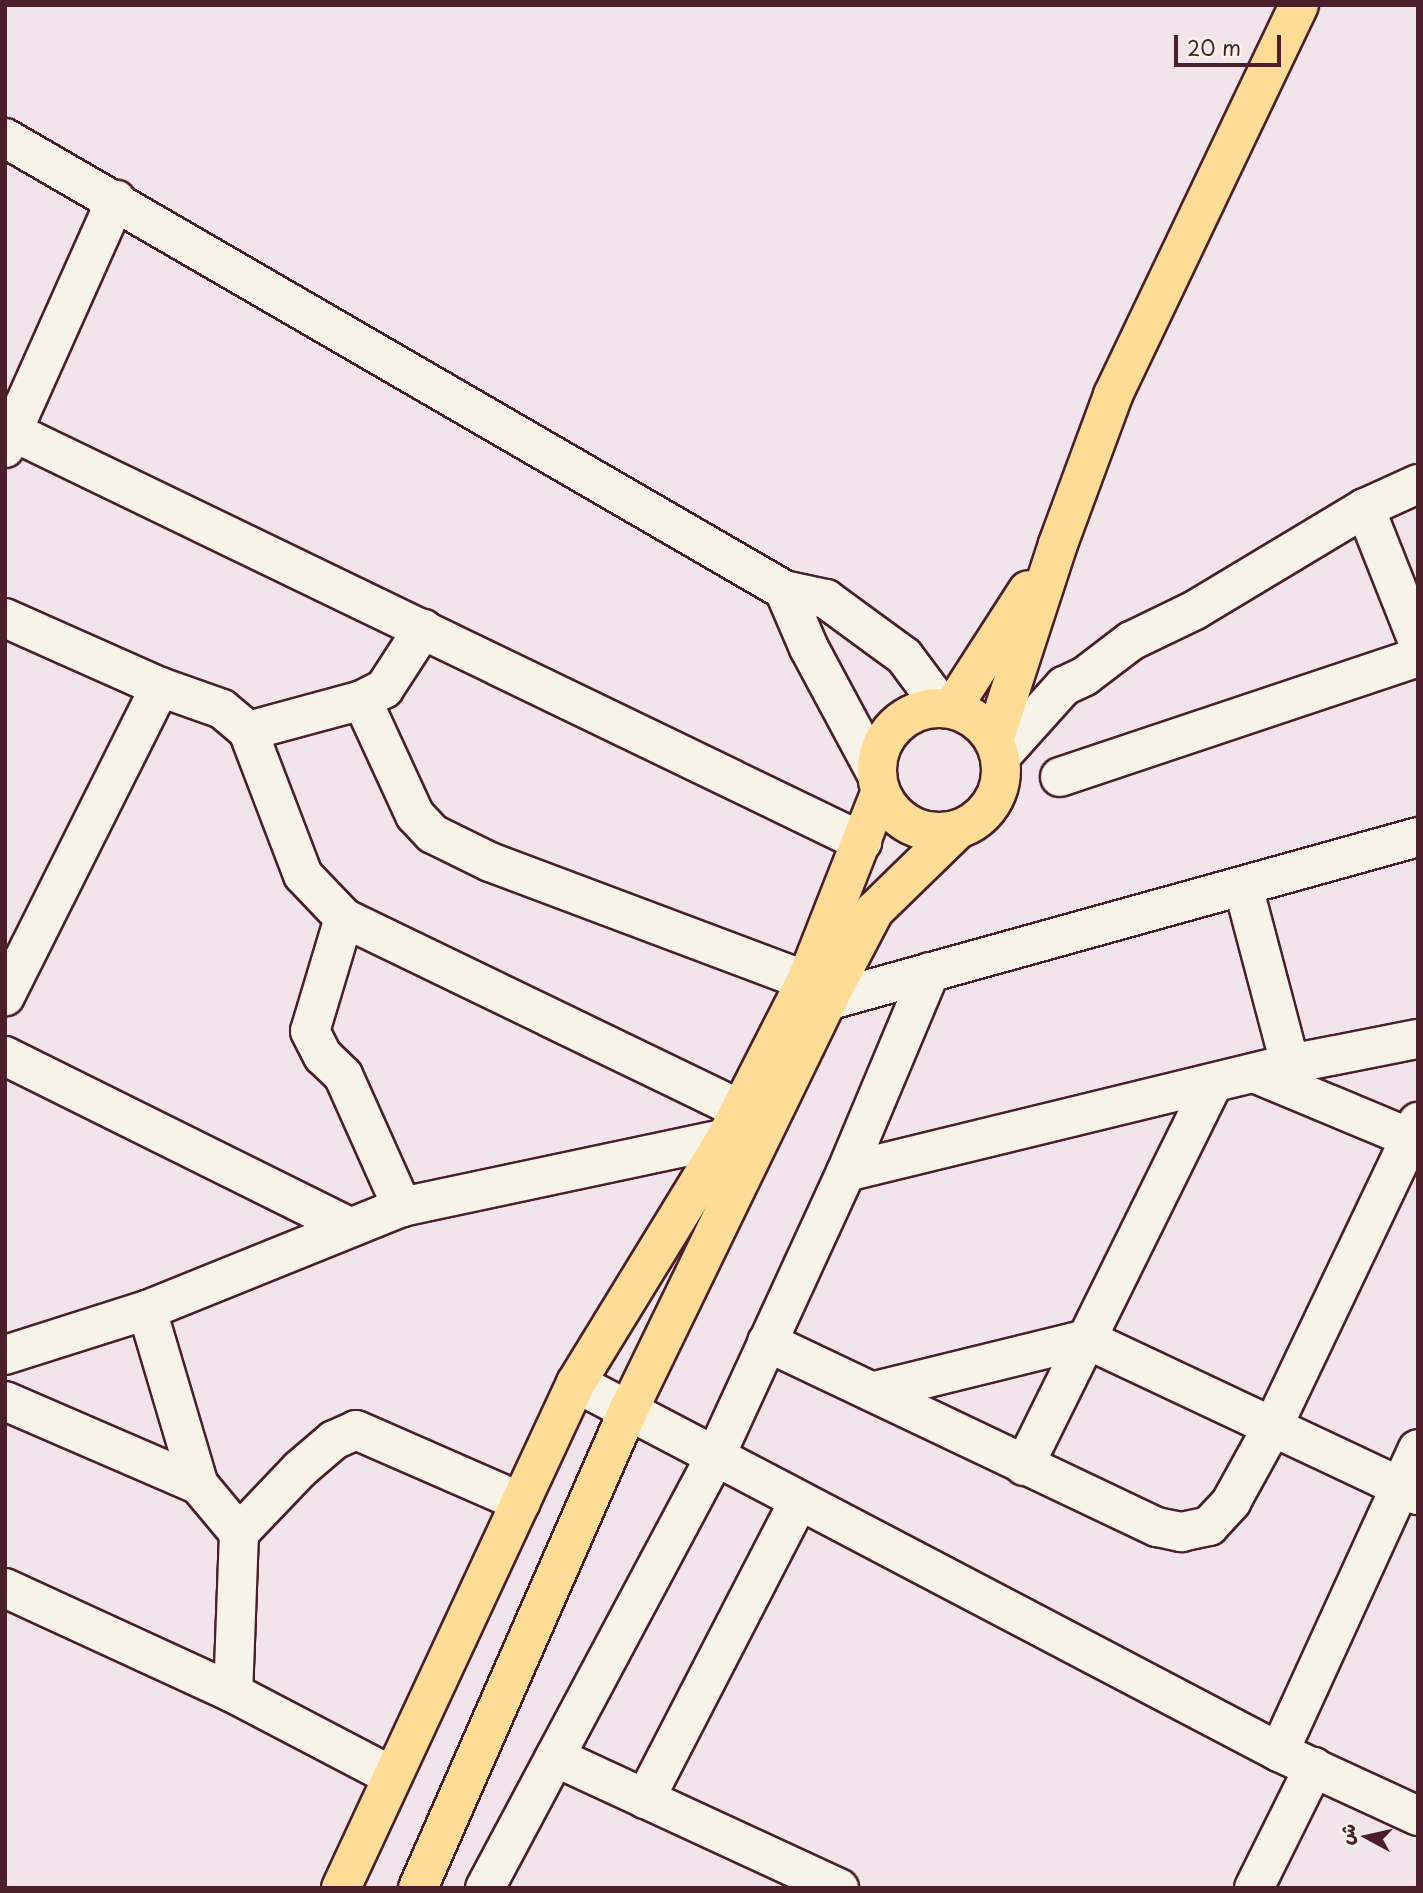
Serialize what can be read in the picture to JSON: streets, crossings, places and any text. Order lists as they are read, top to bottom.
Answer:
{
  "scale_bar": "20 m",
  "north": "left"
}
